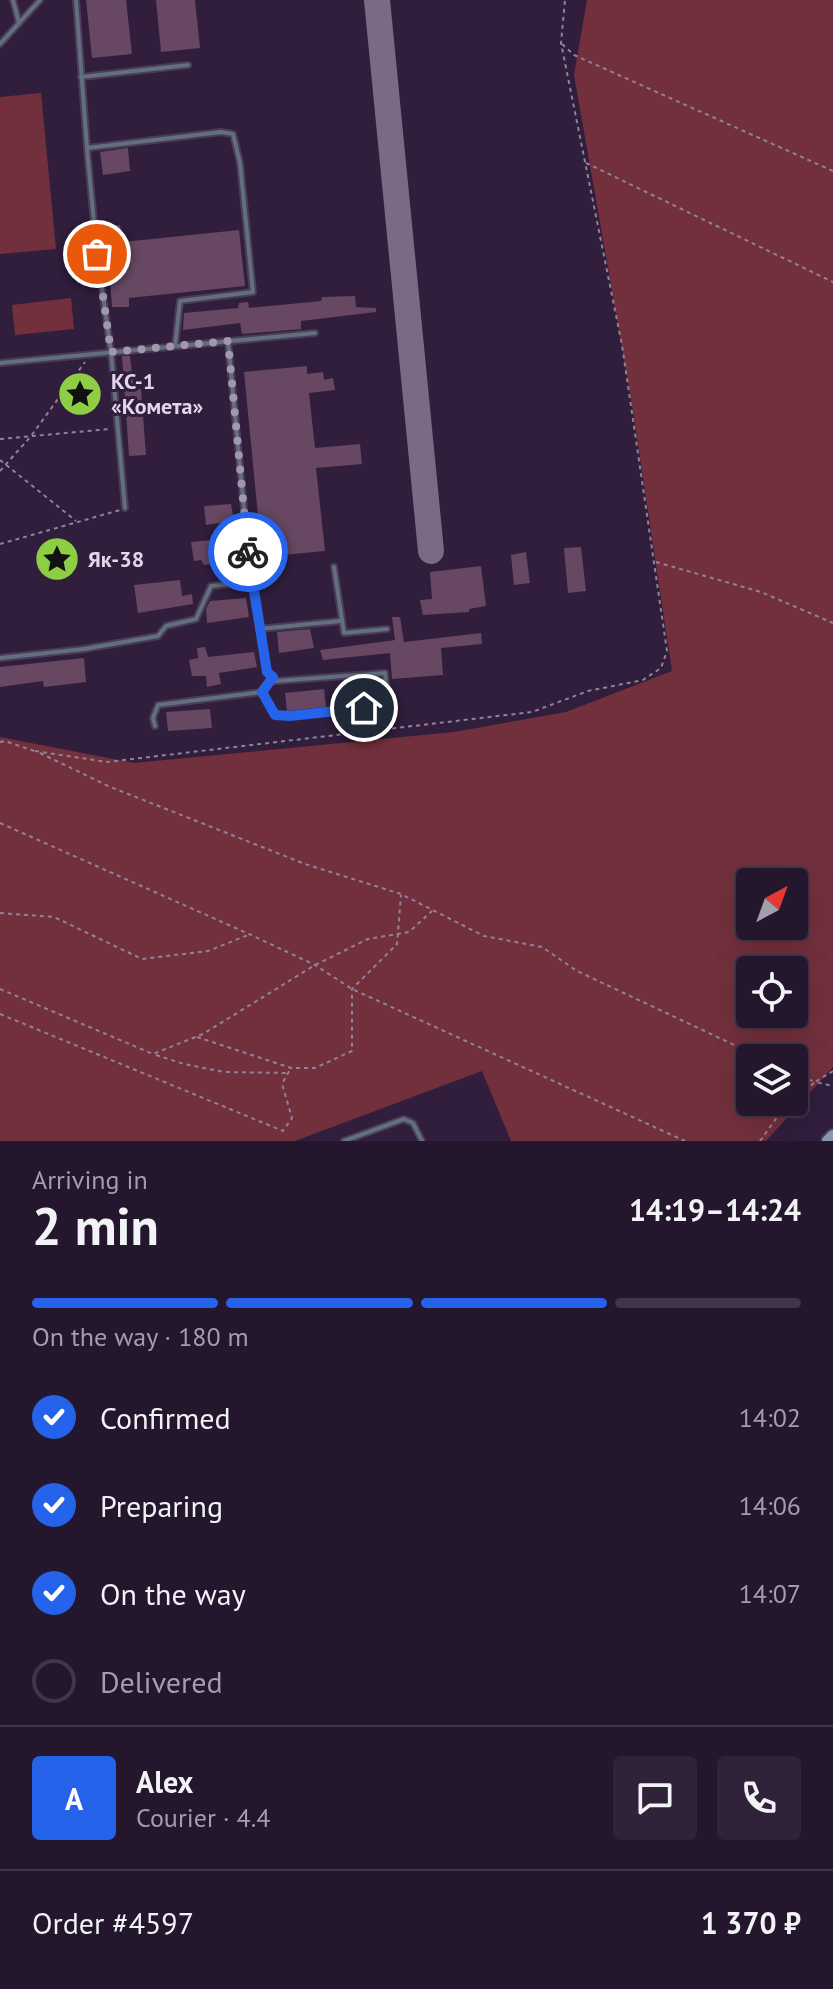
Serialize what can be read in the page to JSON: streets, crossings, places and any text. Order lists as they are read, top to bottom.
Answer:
{
  "places": {
    "place": ["КС-1 «Комета»", "Як-38"]
  },
  "north": "top right",
  "page": {
    "heading": ["2 min", "Arriving in", "14:19–14:24"],
    "panel": [
      "Alex",
      "Courier · 4.4",
      "Order #4597",
      "1 370 ₽"
    ],
    "bar": "On the way · 180 m",
    "list": [
      ["Confirmed", "14:02"],
      ["Preparing", "14:06"],
      ["On the way", "14:07"],
      "Delivered"
    ],
    "round": "A"
  }
}
